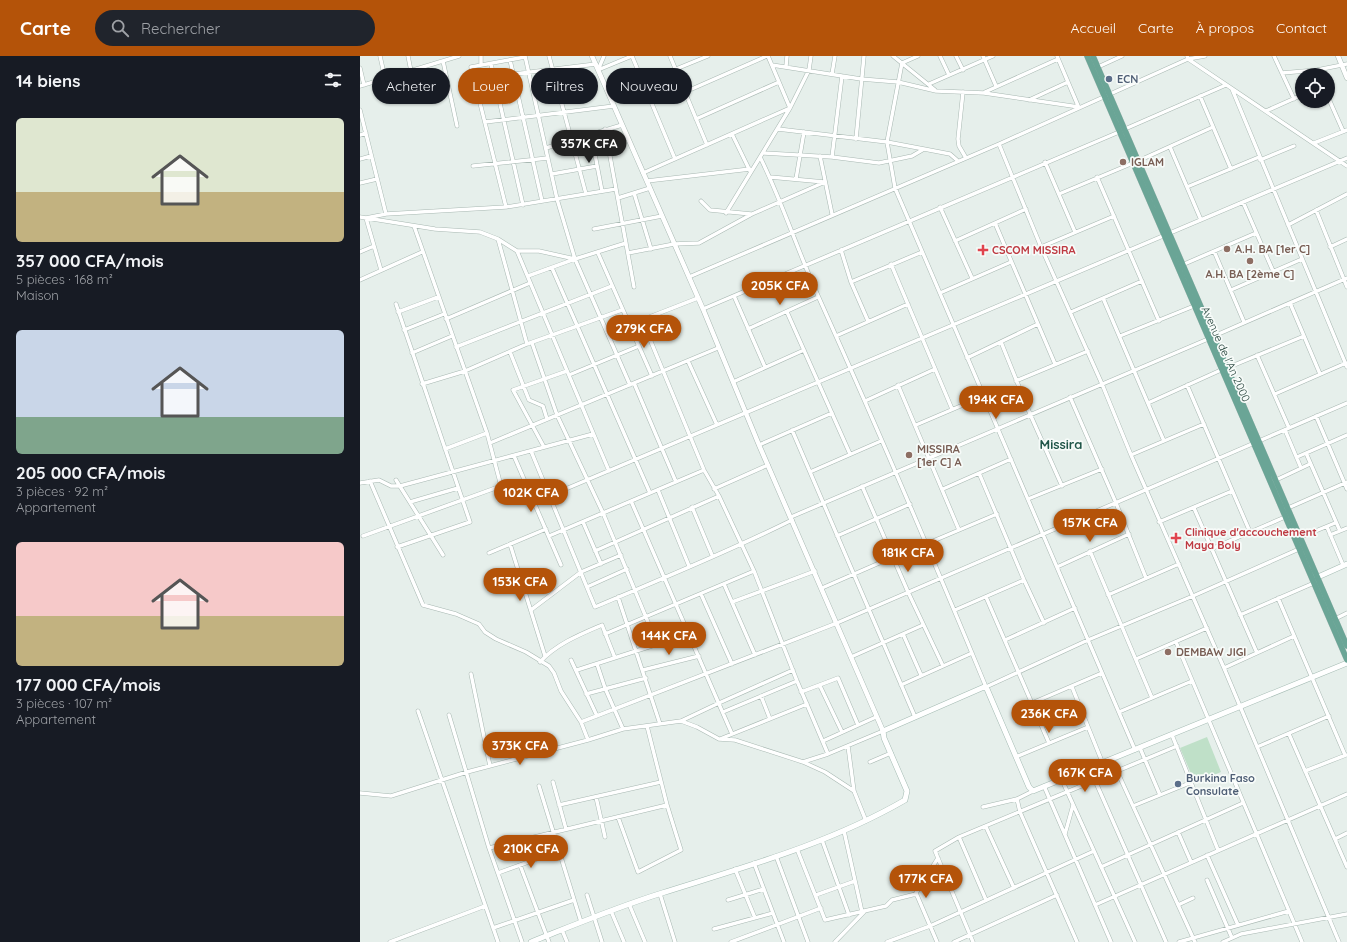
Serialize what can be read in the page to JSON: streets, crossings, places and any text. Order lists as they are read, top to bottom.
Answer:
{
  "streets": {
    "main road": ["Avenue de l'An 2000"]
  },
  "districts": ["Missira"],
  "places": {
    "other": [
      "ECN",
      "IGLAM",
      "A.H. BA [1er C]",
      "A.H. BA [2ème C]",
      "MISSIRA [1er C] A",
      "DEMBAW JIGI",
      "Burkina Faso Consulate"
    ],
    "health": ["CSCOM MISSIRA", "Clinique d'accouchement Maya Boly"]
  },
  "page": {
    "header": "Carte",
    "search": "Rechercher",
    "nav": [
      "Accueil",
      "Carte",
      "À propos",
      "Contact"
    ],
    "heading": "14 biens",
    "chip": [
      "Acheter",
      "Louer",
      "Filtres",
      "Nouveau"
    ],
    "list": [
      {
        "name": "357 000 CFA/mois",
        "note": "5 pièces · 168 m² · Maison"
      },
      {
        "name": "205 000 CFA/mois",
        "note": "3 pièces · 92 m² · Appartement"
      },
      {
        "name": "177 000 CFA/mois",
        "note": "3 pièces · 107 m² · Appartement"
      }
    ],
    "price": [
      "357K CFA",
      "205K CFA",
      "279K CFA",
      "194K CFA",
      "102K CFA",
      "157K CFA",
      "181K CFA",
      "153K CFA",
      "144K CFA",
      "236K CFA",
      "373K CFA",
      "167K CFA",
      "210K CFA",
      "177K CFA"
    ]
  }
}
